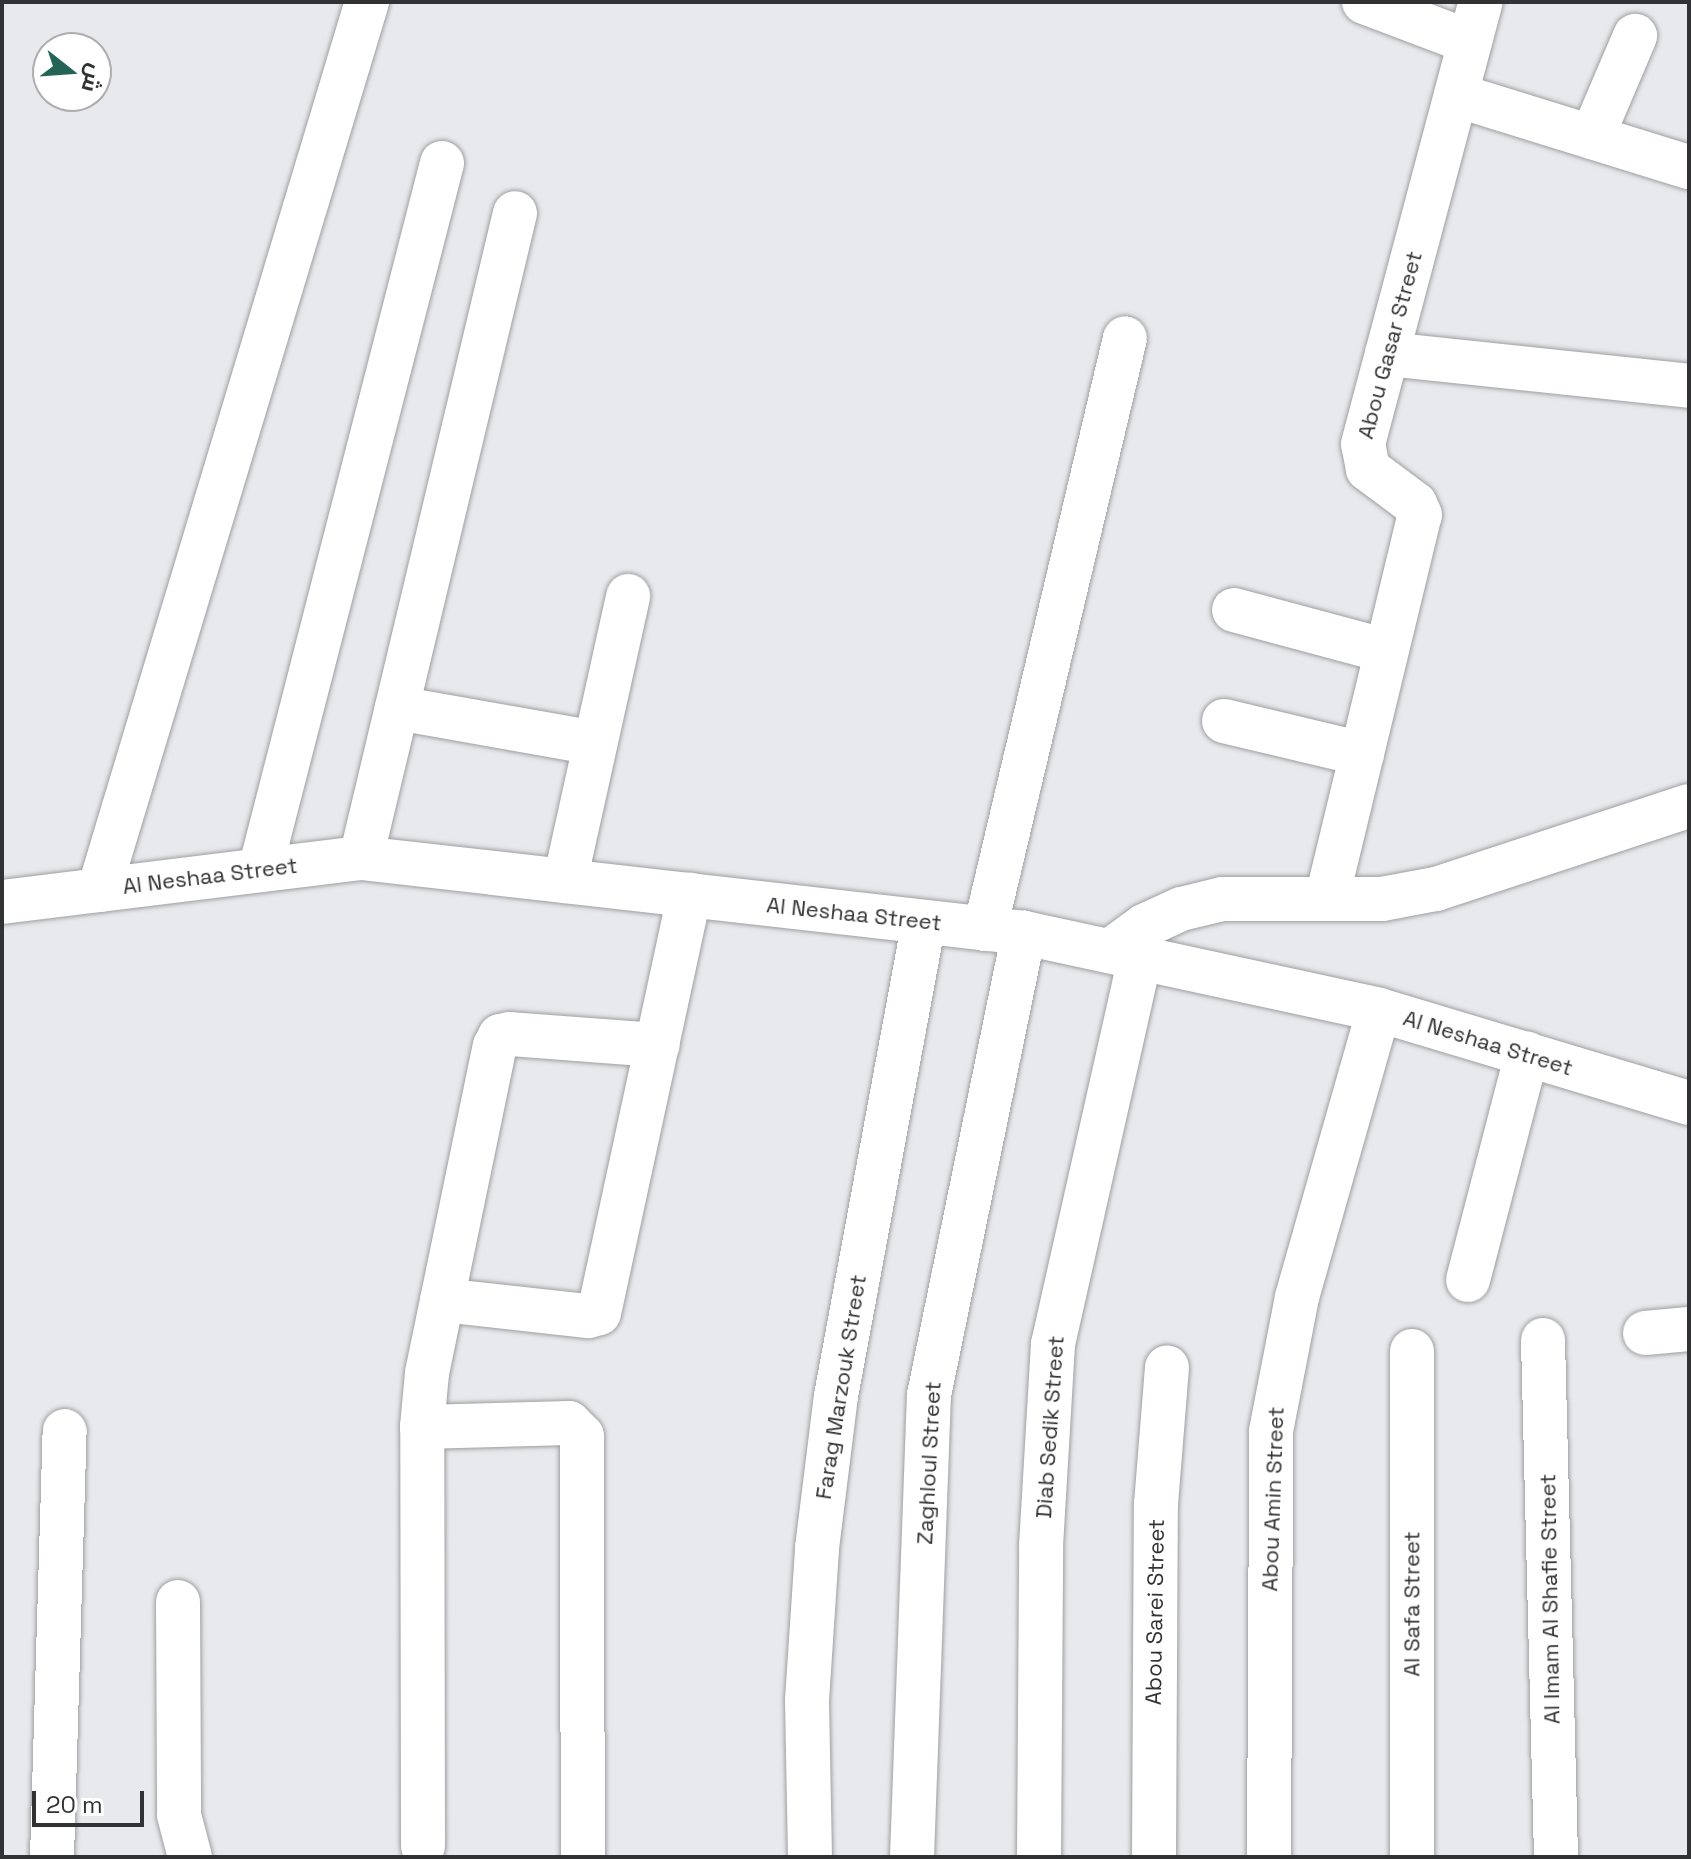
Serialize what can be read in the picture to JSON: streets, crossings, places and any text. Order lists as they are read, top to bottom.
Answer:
{
  "streets": {
    "street": [
      "Abou Gasar Street",
      "Al Neshaa Street",
      "Farag Marzouk Street",
      "Diab Sedik Street",
      "Zaghloul Street",
      "Abou Amin Street",
      "Al Imam Al Shafie Street",
      "Al Safa Street",
      "Abou Sarei Street"
    ]
  },
  "crossings": [
    ["Al Neshaa Street", "Farag Marzouk Street"],
    ["Al Neshaa Street", "Diab Sedik Street"],
    ["Al Neshaa Street", "Zaghloul Street"],
    ["Al Neshaa Street", "Abou Amin Street"]
  ],
  "scale_bar": "20 m",
  "north": "right"
}
